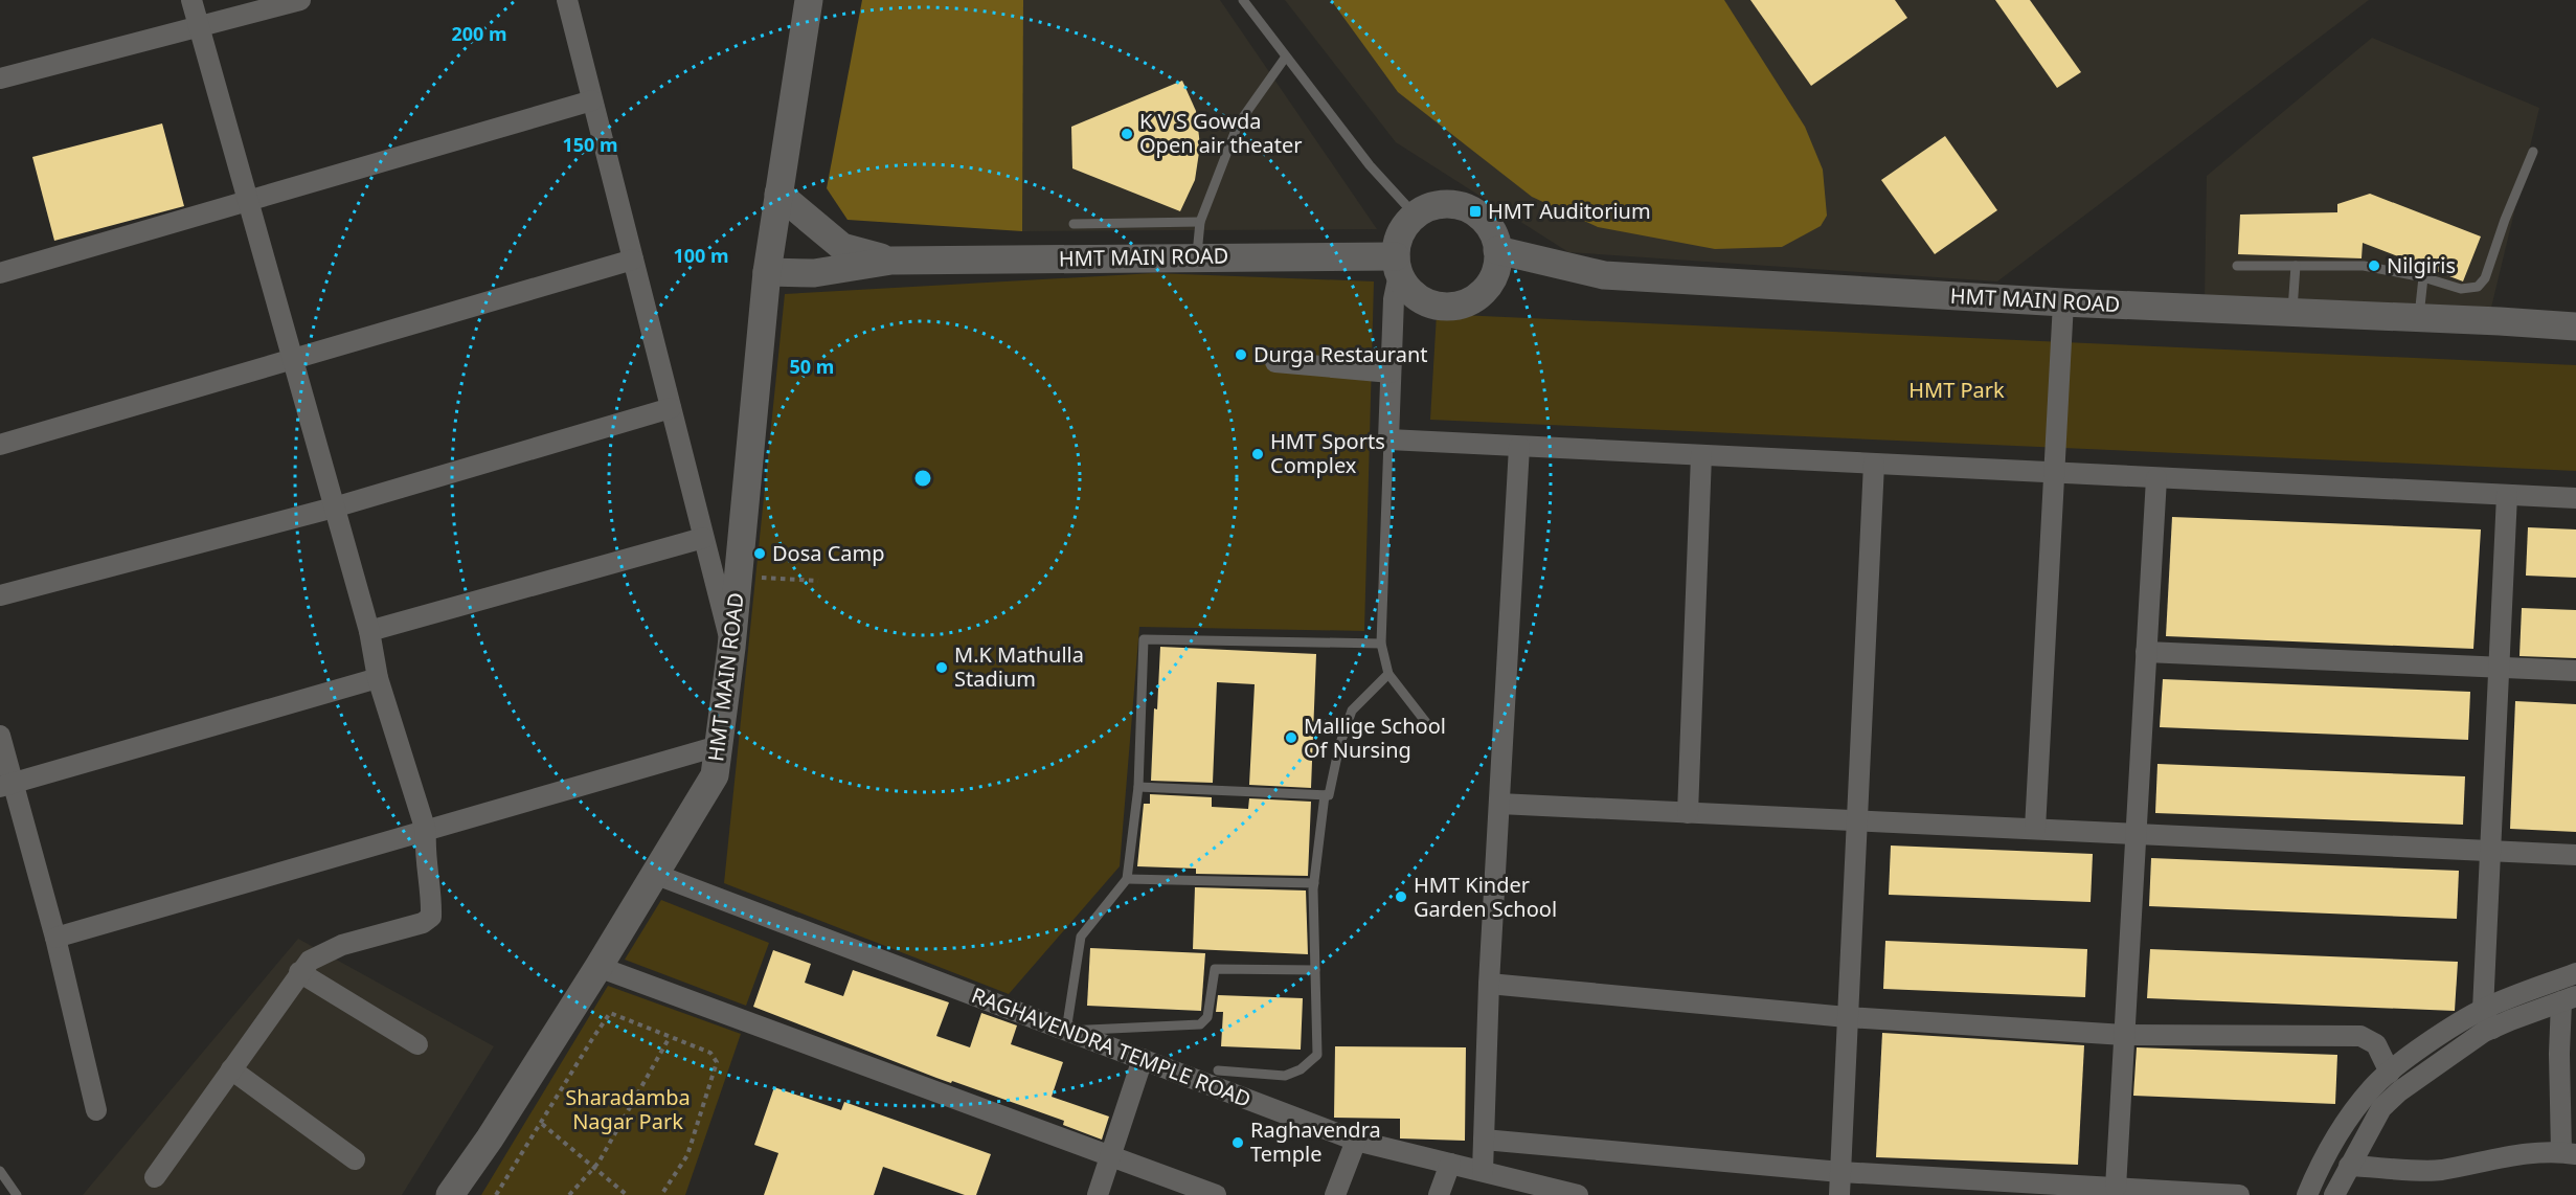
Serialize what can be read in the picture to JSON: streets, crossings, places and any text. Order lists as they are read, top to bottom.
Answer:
{
  "streets": {
    "street": ["HMT MAIN ROAD", "RAGHAVENDRA TEMPLE ROAD"]
  },
  "crossings": [
    ["HMT MAIN ROAD", "RAGHAVENDRA TEMPLE ROAD"]
  ],
  "parks": ["HMT Park", "Sharadamba Nagar Park"],
  "places": {
    "other": [
      "K V S Gowda Open air theater",
      "Nilgiris",
      "Durga Restaurant",
      "HMT Sports Complex",
      "Dosa Camp",
      "M.K Mathulla Stadium",
      "Mallige School Of Nursing",
      "HMT Kinder Garden School",
      "Raghavendra Temple"
    ],
    "transit": ["HMT Auditorium"]
  },
  "rings": [
    "200 m",
    "150 m",
    "100 m",
    "50 m"
  ]
}
